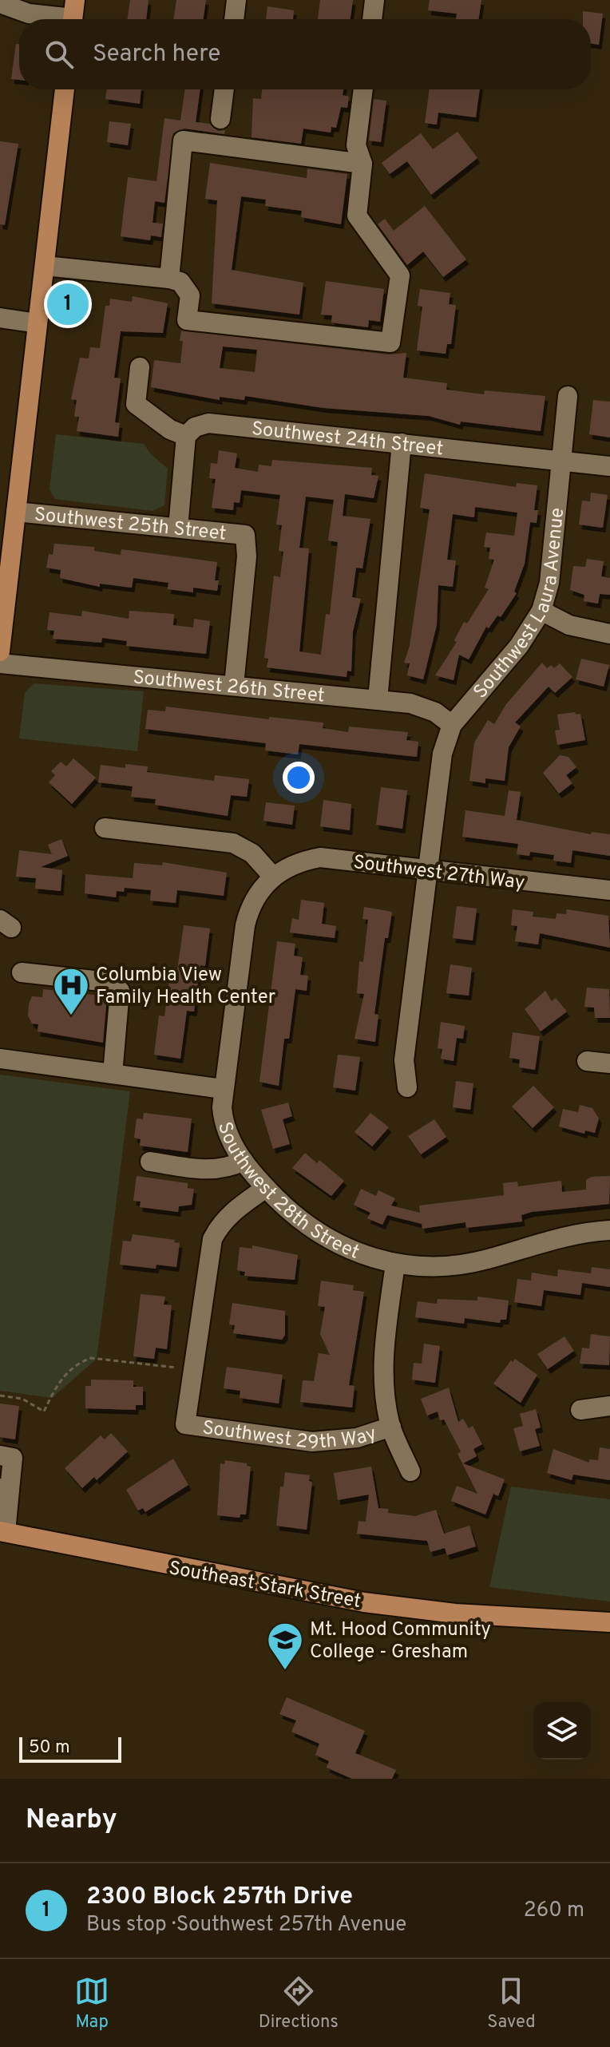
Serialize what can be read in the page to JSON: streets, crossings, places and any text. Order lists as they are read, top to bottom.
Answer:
{
  "streets": {
    "main road": ["Southeast Stark Street"],
    "street": [
      "Southwest 24th Street",
      "Southwest 25th Street",
      "Southwest Laura Avenue",
      "Southwest 26th Street",
      "Southwest 27th Way",
      "Southwest 28th Street",
      "Southwest 29th Way"
    ]
  },
  "crossings": [
    ["Southwest 24th Street", "Southwest Laura Avenue"],
    ["Southwest 25th Street", "Southwest 26th Street"],
    ["Southwest Laura Avenue", "Southwest 26th Street"],
    ["Southwest Laura Avenue", "Southwest 27th Way"]
  ],
  "places": {
    "hospital": ["Columbia View Family Health Center"],
    "school or university": ["Mt. Hood Community College - Gresham"]
  },
  "scale_bar": "50 m",
  "page": {
    "search": "Search here",
    "pins": "1",
    "scale": "50 m",
    "heading": "Nearby",
    "list": [
      {
        "mark": "1",
        "name": "2300 Block 257th Drive",
        "note": "Bus stop · Southwest 257th Avenue",
        "value": "260 m"
      }
    ],
    "nav": ["Map", "Directions", "Saved"]
  }
}
